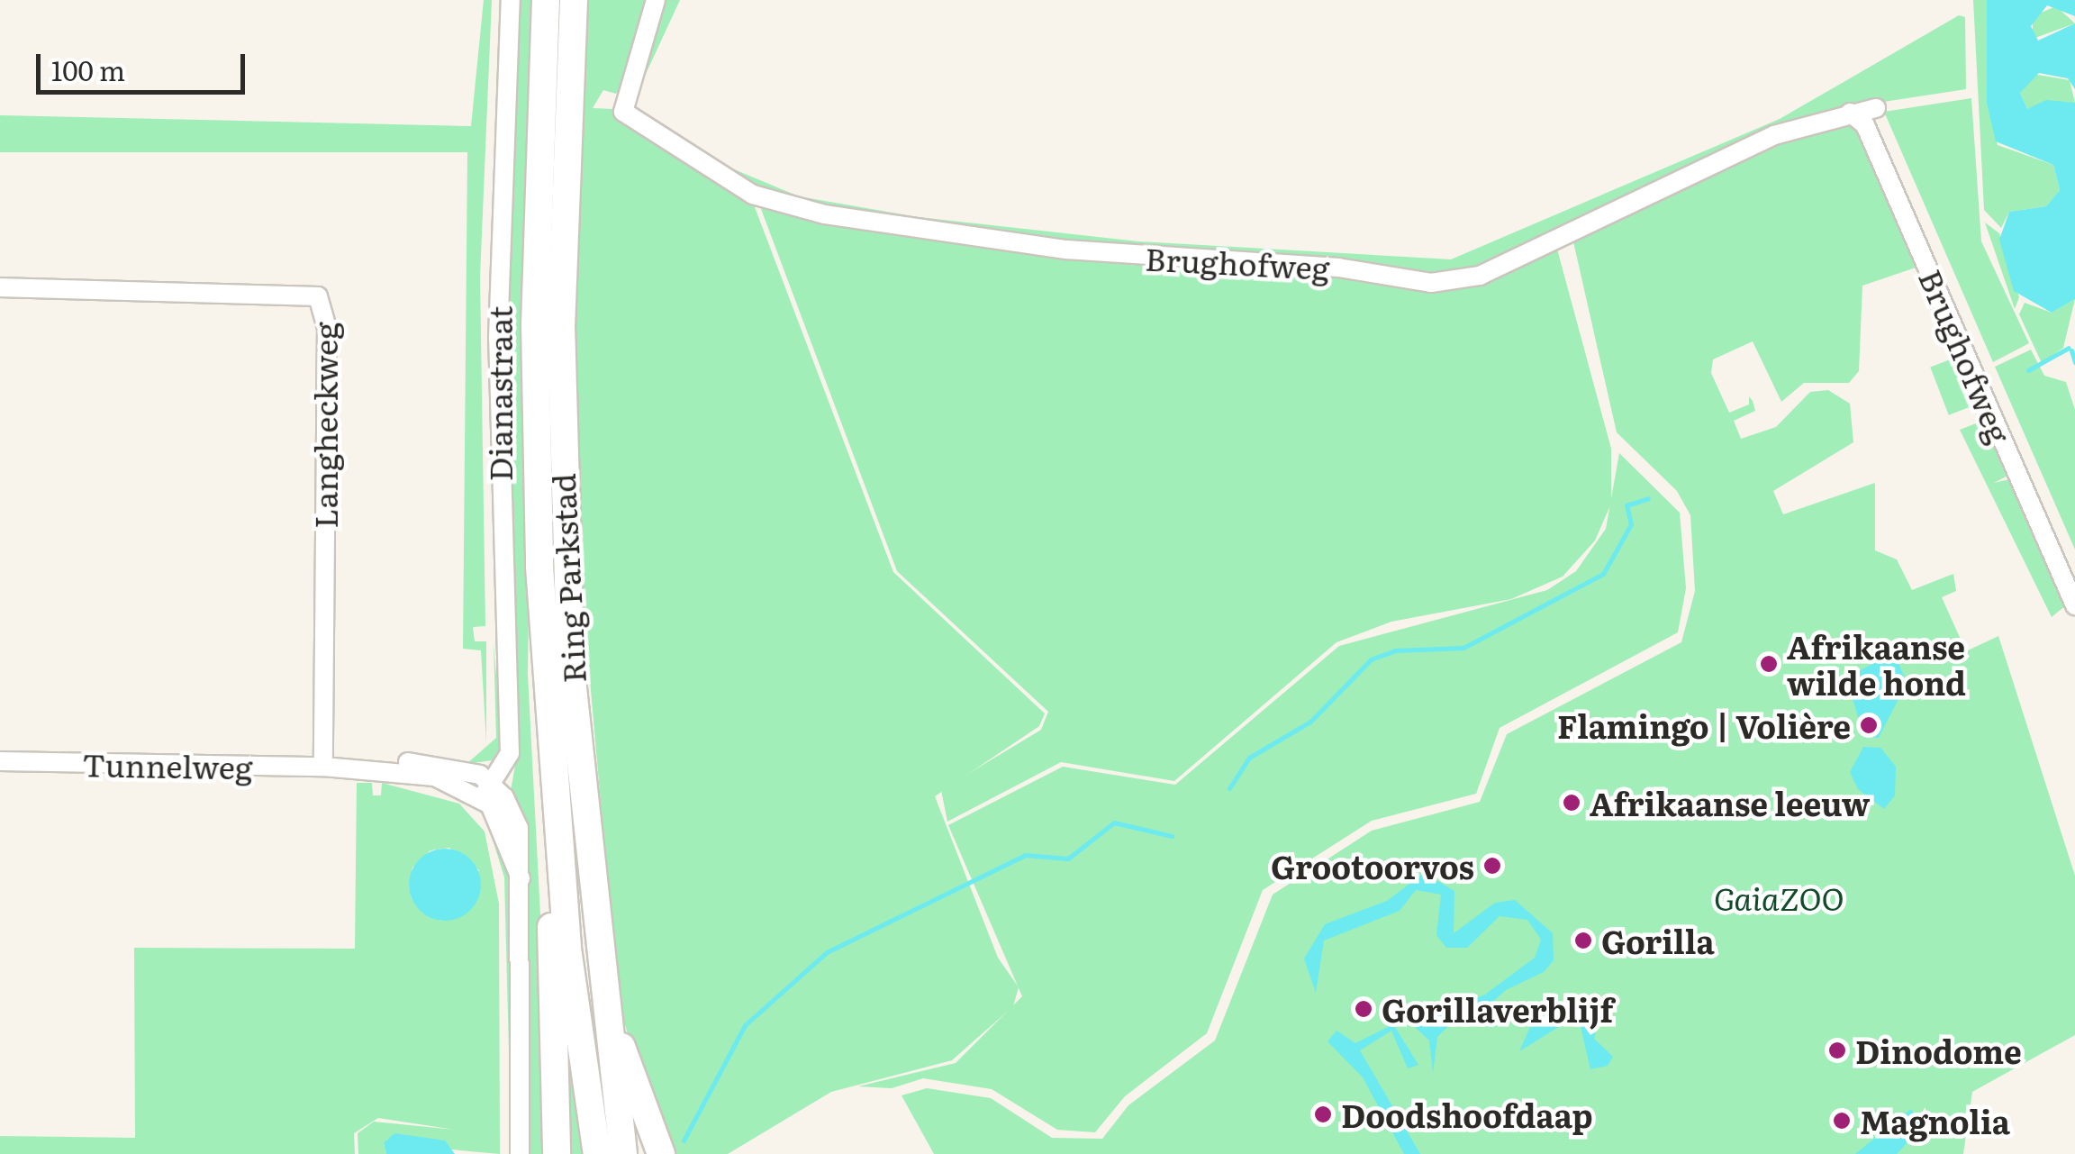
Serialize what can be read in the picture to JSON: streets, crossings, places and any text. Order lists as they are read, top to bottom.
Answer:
{
  "streets": {
    "highway": ["Ring Parkstad"],
    "street": [
      "Brughofweg",
      "Dianastraat",
      "Langheckweg",
      "Tunnelweg"
    ]
  },
  "crossings": [
    ["Dianastraat", "Tunnelweg"],
    ["Langheckweg", "Tunnelweg"]
  ],
  "parks": ["GaiaZOO"],
  "places": [
    "Afrikaanse wilde hond",
    "Flamingo | Volière",
    "Afrikaanse leeuw",
    "Grootoorvos",
    "Gorilla",
    "Gorillaverblijf",
    "Dinodome",
    "Doodshoofdaap",
    "Magnolia"
  ],
  "scale_bar": "100 m"
}
